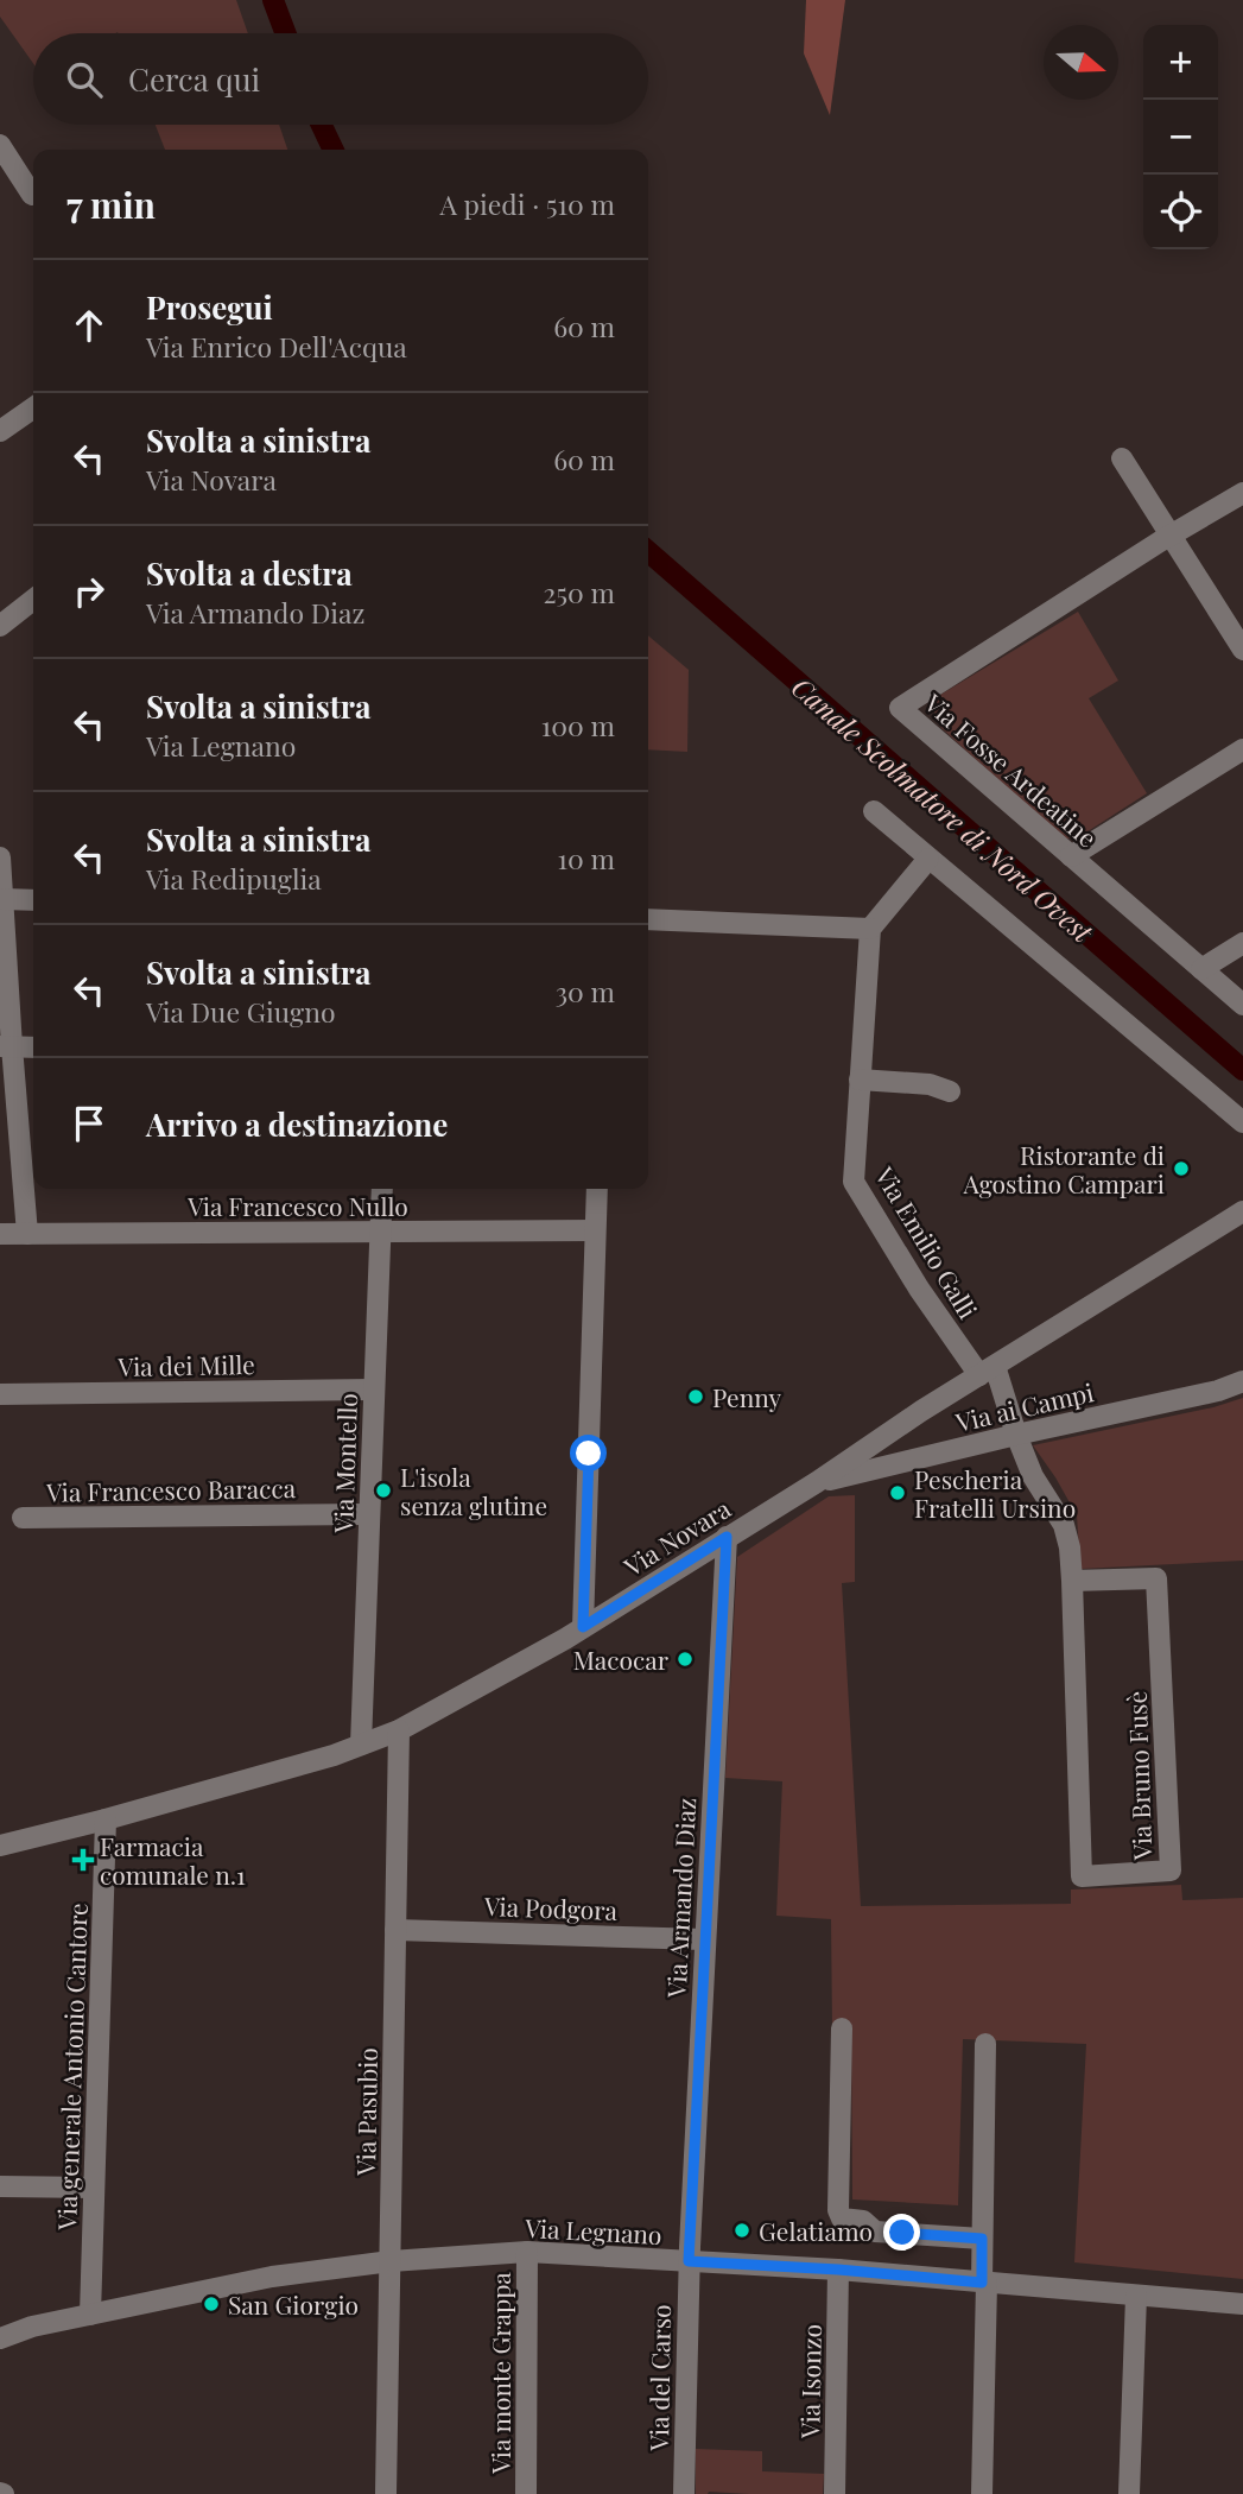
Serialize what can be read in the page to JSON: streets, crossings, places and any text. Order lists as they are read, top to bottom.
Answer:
{
  "streets": {
    "street": [
      "Via Fosse Ardeatine",
      "Via Francesco Nullo",
      "Via Emilio Galli",
      "Via dei Mille",
      "Via ai Campi",
      "Via Montello",
      "Via Francesco Baracca",
      "Via Novara",
      "Via Bruno Fusè",
      "Via Armando Diaz",
      "Via Podgora",
      "Via generale Antonio Cantore",
      "Via Pasubio",
      "Via Legnano",
      "Via monte Grappa",
      "Via del Carso",
      "Via Isonzo"
    ]
  },
  "crossings": [
    ["Via Francesco Nullo", "Via Montello"],
    ["Via Emilio Galli", "Via Novara"],
    ["Via Emilio Galli", "Via Bruno Fusè"],
    ["Via dei Mille", "Via Montello"],
    ["Via ai Campi", "Via Novara"],
    ["Via ai Campi", "Via Bruno Fusè"],
    ["Via Montello", "Via Francesco Baracca"],
    ["Via Montello", "Via Novara"],
    ["Via Novara", "Via Bruno Fusè"],
    ["Via Novara", "Via Armando Diaz"],
    ["Via Novara", "Via generale Antonio Cantore"],
    ["Via Novara", "Via Pasubio"],
    ["Via Armando Diaz", "Via Podgora"],
    ["Via Armando Diaz", "Via Legnano"],
    ["Via Armando Diaz", "Via del Carso"],
    ["Via Podgora", "Via Pasubio"],
    ["Via generale Antonio Cantore", "Via Legnano"],
    ["Via Pasubio", "Via Legnano"],
    ["Via Legnano", "Via monte Grappa"],
    ["Via Legnano", "Via del Carso"],
    ["Via Legnano", "Via Isonzo"]
  ],
  "water": ["Canale Scolmatore di Nord Ovest"],
  "places": {
    "other": [
      "Ristorante di Agostino Campari",
      "Penny",
      "L'isola senza glutine",
      "Pescheria Fratelli Ursino",
      "Macocar",
      "Gelatiamo",
      "San Giorgio"
    ],
    "health": ["Farmacia comunale n.1"]
  },
  "north": "right",
  "page": {
    "map_buttons": ["+", "−"],
    "search": "Cerca qui",
    "heading": ["7 min", "A piedi · 510 m"],
    "list": [
      ["Prosegui", "Via Enrico Dell'Acqua", "60 m"],
      ["Svolta a sinistra", "Via Novara", "60 m"],
      ["Svolta a destra", "Via Armando Diaz", "250 m"],
      ["Svolta a sinistra", "Via Legnano", "100 m"],
      ["Svolta a sinistra", "Via Redipuglia", "10 m"],
      ["Svolta a sinistra", "Via Due Giugno", "30 m"],
      "Arrivo a destinazione"
    ]
  }
}
